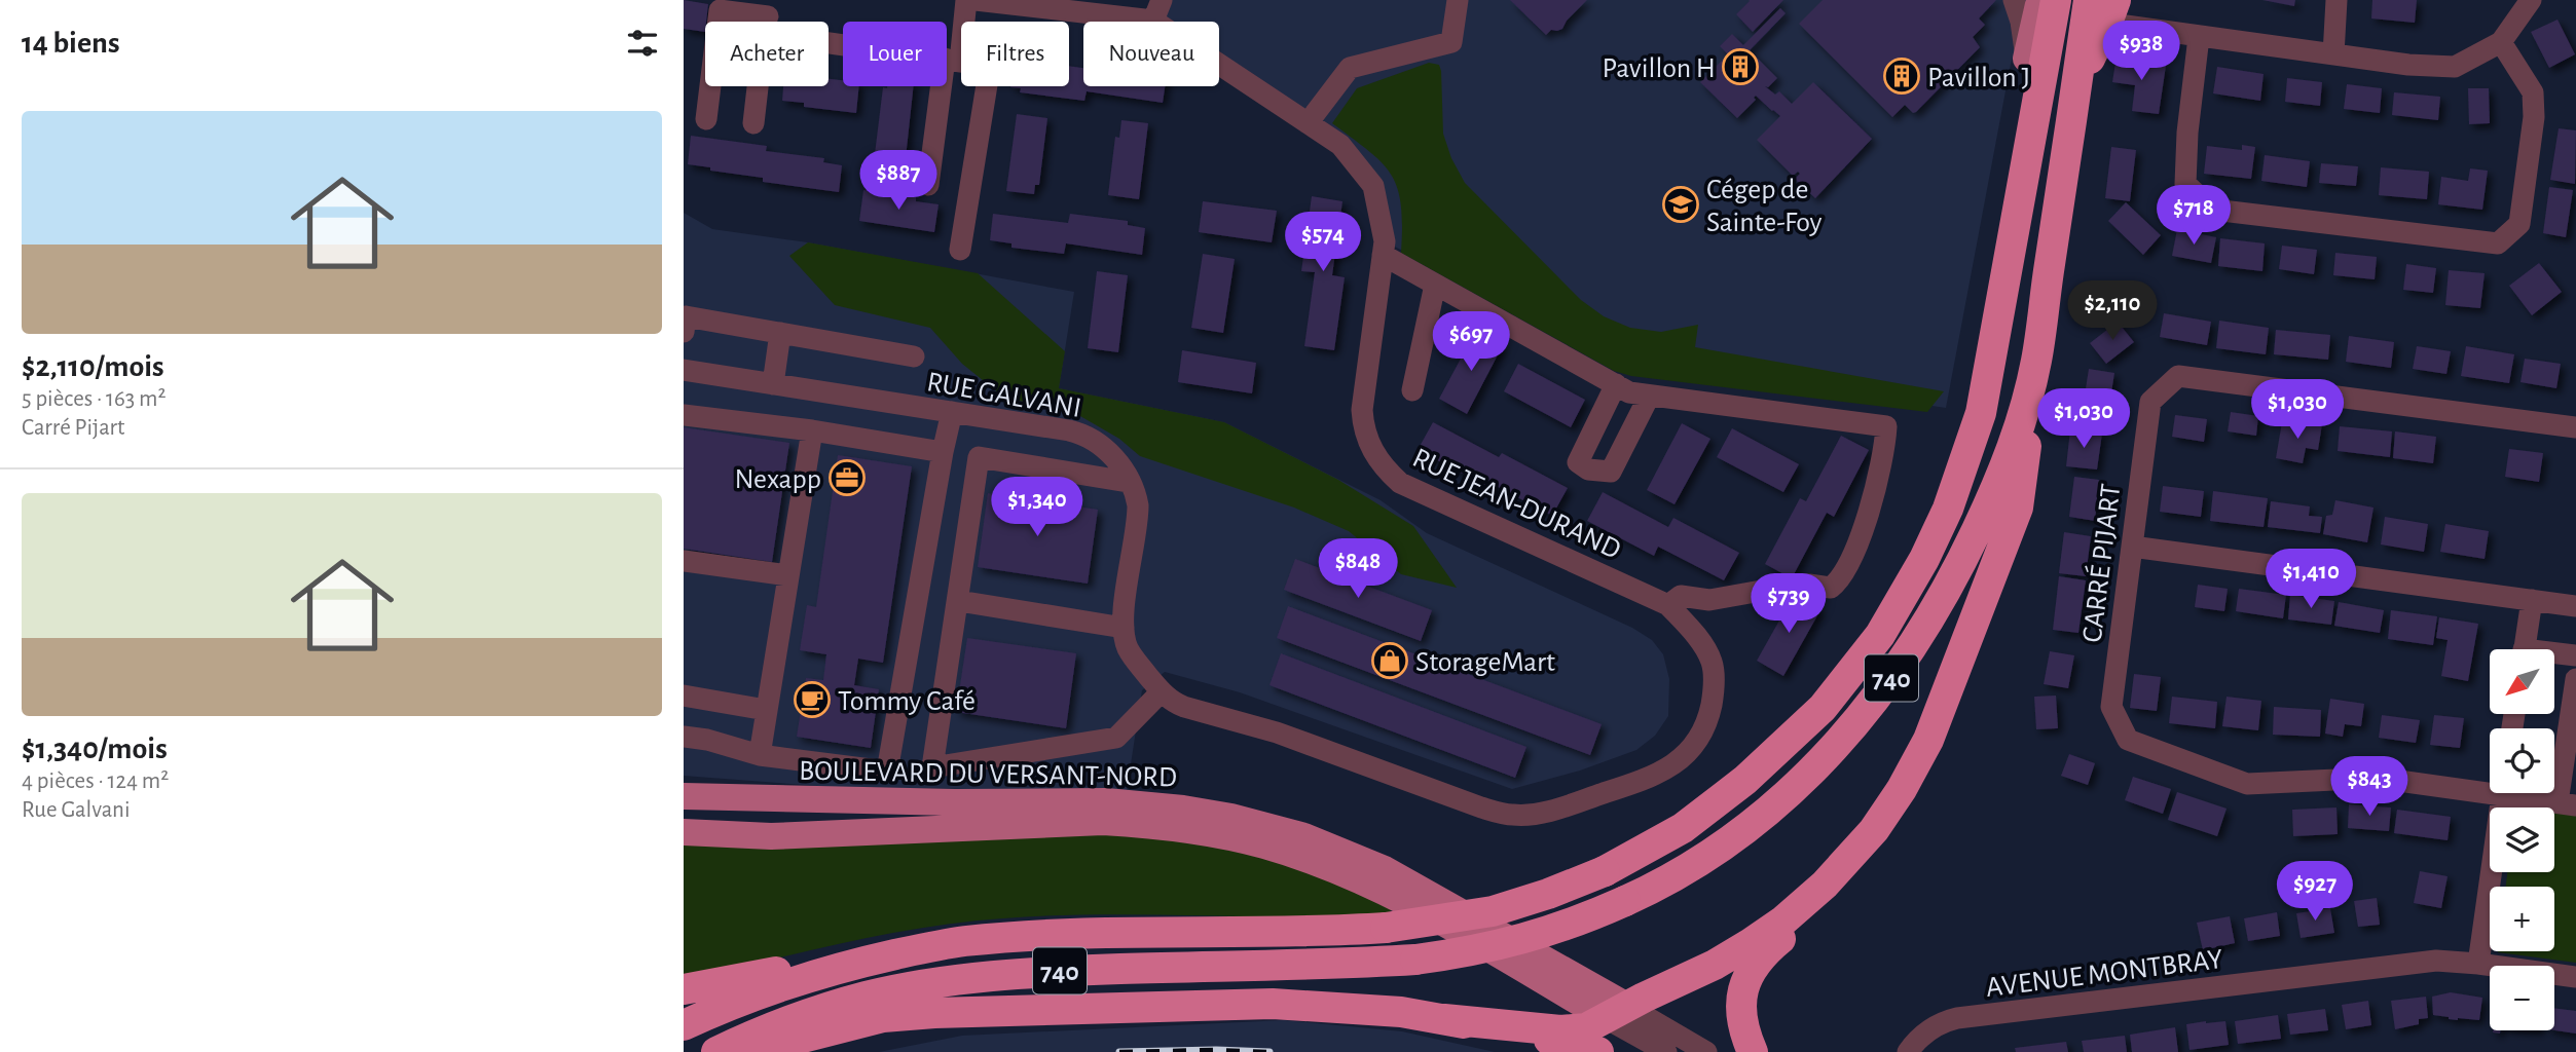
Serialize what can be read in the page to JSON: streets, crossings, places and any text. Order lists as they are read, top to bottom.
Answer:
{
  "streets": {
    "highway": ["740"],
    "main road": ["BOULEVARD DU VERSANT-NORD"],
    "street": [
      "RUE GALVANI",
      "RUE JEAN-DURAND",
      "CARRÉ PIJART",
      "AVENUE MONTBRAY"
    ]
  },
  "crossings": [
    ["RUE GALVANI", "RUE JEAN-DURAND"]
  ],
  "places": {
    "building": ["Pavillon H", "Pavillon J"],
    "school or university": ["Cégep de Sainte-Foy"],
    "office": ["Nexapp"],
    "shop": ["StorageMart"],
    "cafe": ["Tommy Café"]
  },
  "north": "bottom left",
  "page": {
    "heading": "14 biens",
    "price": [
      "$938",
      "$887",
      "$718",
      "$574",
      "$2,110",
      "$697",
      "$1,030",
      "$1,030",
      "$1,340",
      "$848",
      "$1,410",
      "$739",
      "$843",
      "$927"
    ],
    "chip": [
      "Acheter",
      "Louer",
      "Filtres",
      "Nouveau"
    ],
    "list": [
      {
        "name": "$2,110/mois",
        "note": "5 pièces · 163 m² · Carré Pijart"
      },
      {
        "name": "$1,340/mois",
        "note": "4 pièces · 124 m² · Rue Galvani"
      }
    ],
    "map_buttons": ["+", "−"]
  }
}
